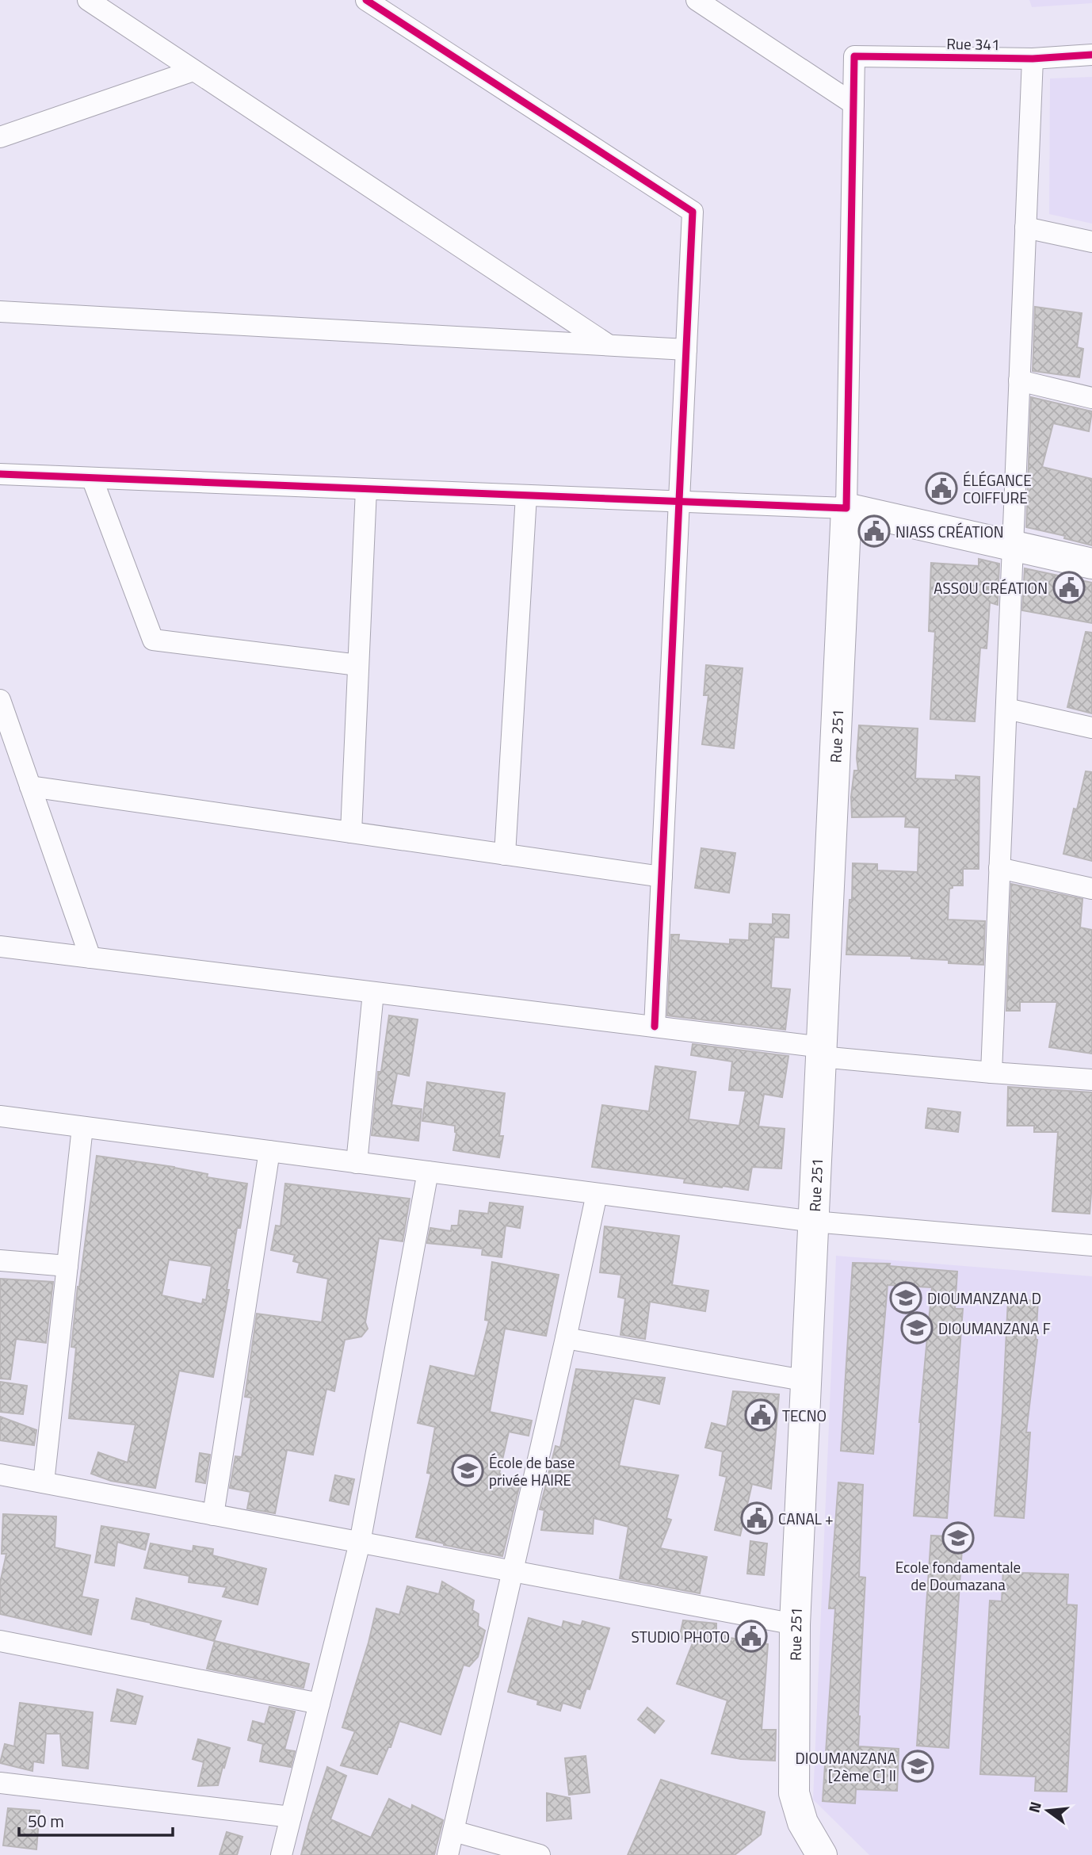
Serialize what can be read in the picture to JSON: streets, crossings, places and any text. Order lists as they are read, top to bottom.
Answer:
{
  "streets": {
    "main road": ["Rue 251"],
    "street": ["Rue 341"]
  },
  "places": {
    "public building": [
      "ÉLÉGANCE COIFFURE",
      "NIASS CRÉATION",
      "ASSOU CRÉATION",
      "TECNO",
      "CANAL +",
      "STUDIO PHOTO"
    ],
    "school or university": [
      "DIOUMANZANA D",
      "DIOUMANZANA F",
      "École de base privée HAIRE",
      "Ecole fondamentale de Doumazana",
      "DIOUMANZANA [2ème C] II"
    ]
  },
  "scale_bar": "50 m",
  "north": "left"
}
